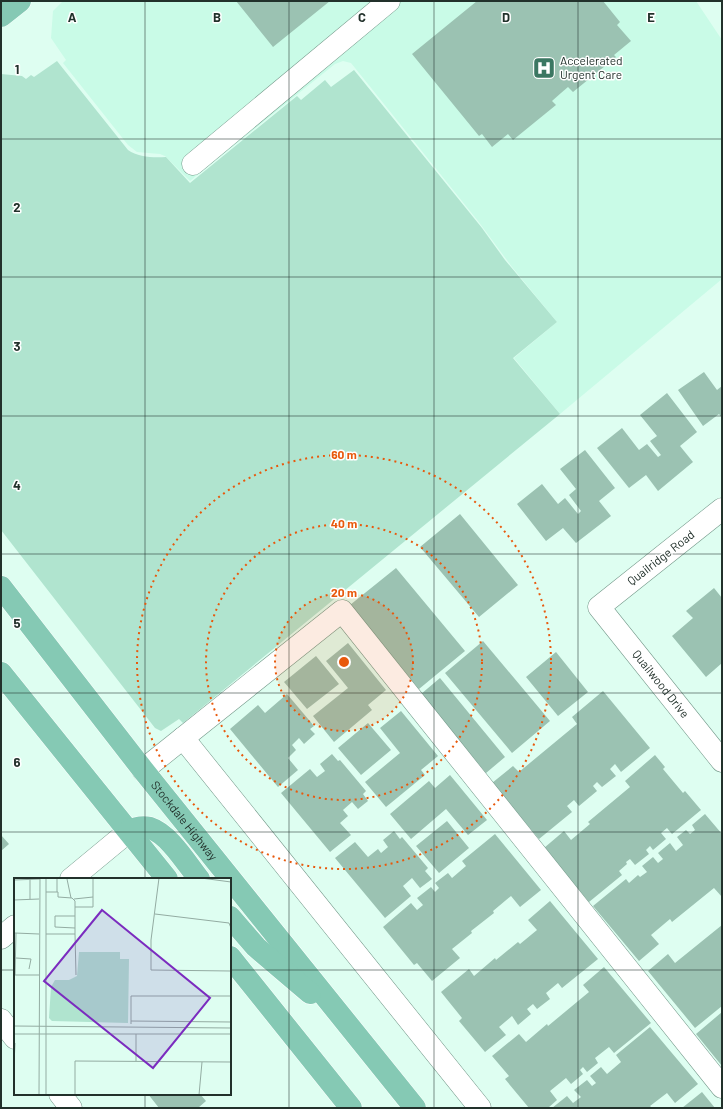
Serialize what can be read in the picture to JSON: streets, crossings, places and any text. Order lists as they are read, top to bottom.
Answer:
{
  "streets": {
    "main road": ["Stockdale Highway"],
    "street": ["Quailridge Road", "Quailwood Drive"]
  },
  "crossings": [
    ["Quailridge Road", "Quailwood Drive"]
  ],
  "places": {
    "hospital": ["Accelerated Urgent Care"]
  },
  "grid": {
    "columns": [
      "A",
      "B",
      "C",
      "D",
      "E"
    ],
    "rows": [
      "1",
      "2",
      "3",
      "4",
      "5",
      "6"
    ]
  },
  "rings": ["60 m", "40 m", "20 m"]
}
